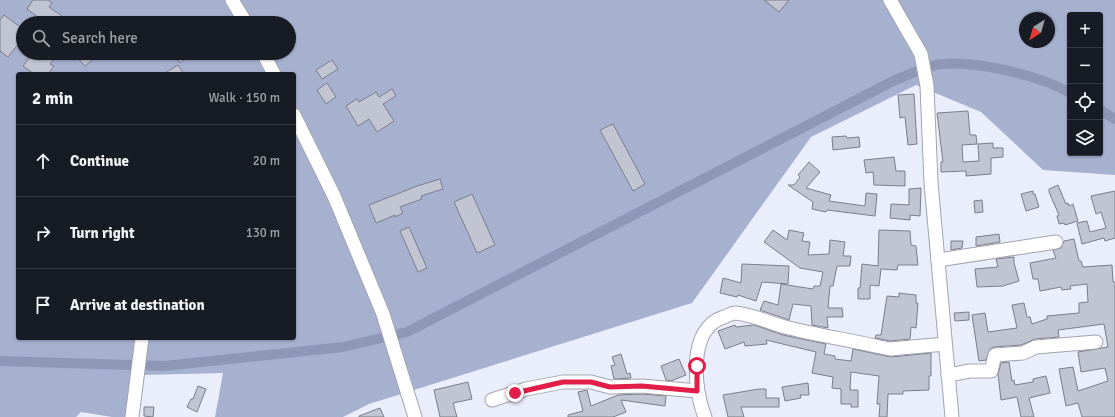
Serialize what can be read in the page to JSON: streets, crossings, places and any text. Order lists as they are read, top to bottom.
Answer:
{
  "north": "bottom left",
  "page": {
    "map_buttons": ["+", "−"],
    "search": "Search here",
    "heading": ["2 min", "Walk · 150 m"],
    "list": [
      ["Continue", "20 m"],
      ["Turn right", "130 m"],
      "Arrive at destination"
    ]
  }
}
